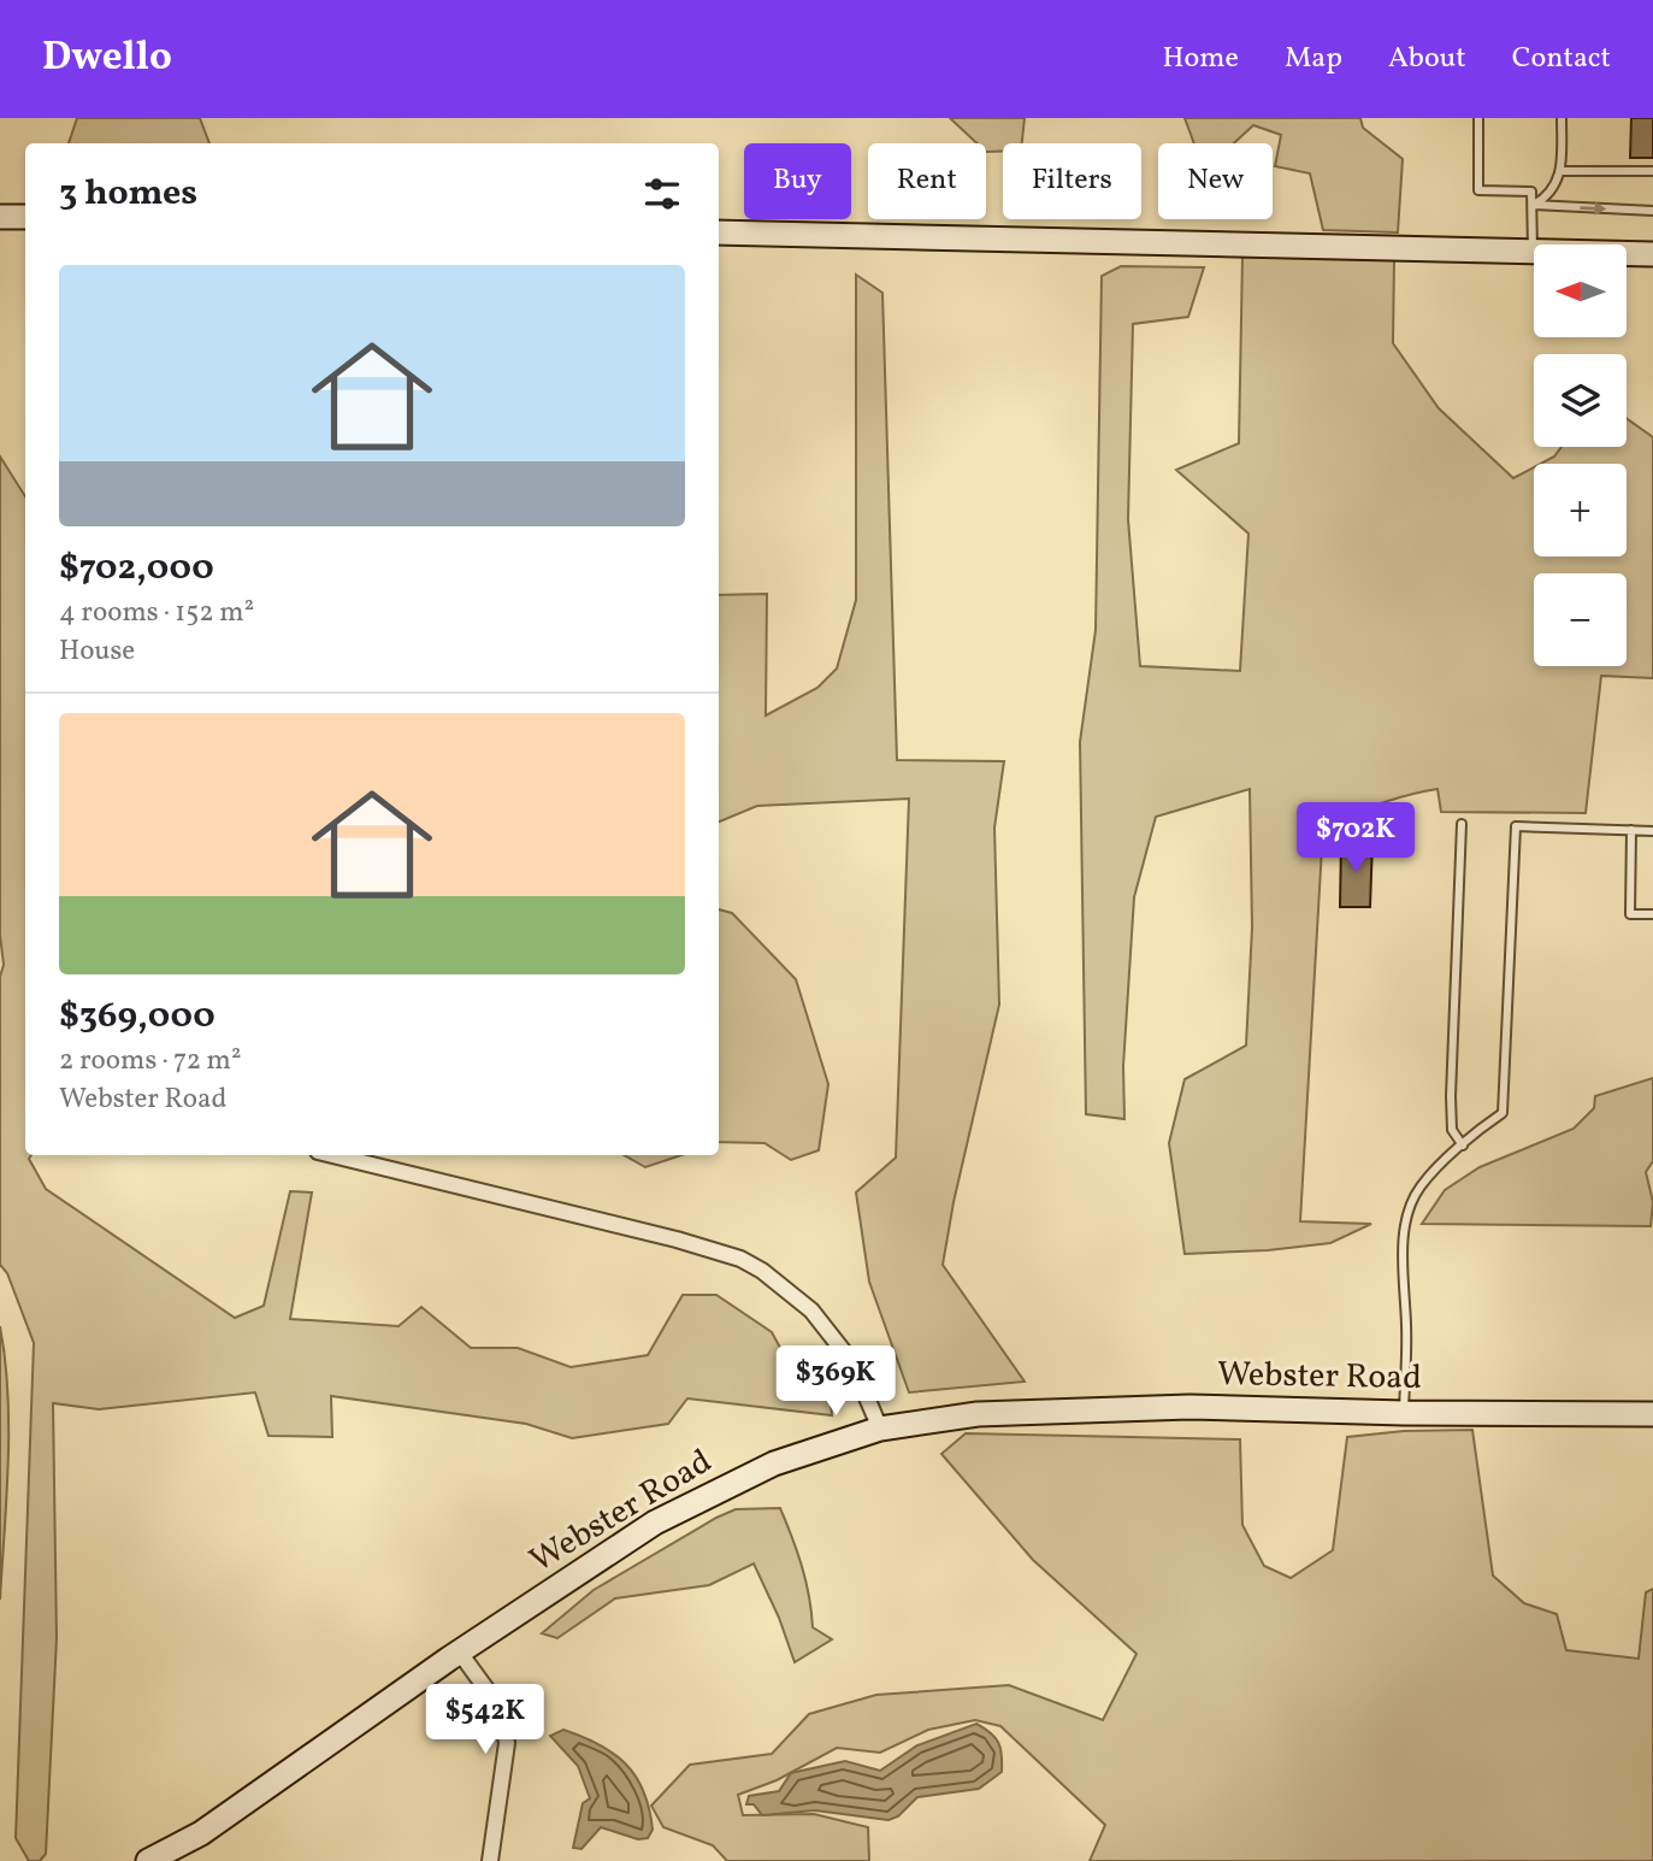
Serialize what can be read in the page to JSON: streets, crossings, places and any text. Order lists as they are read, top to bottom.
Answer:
{
  "streets": {
    "street": ["Webster Road"]
  },
  "north": "left",
  "page": {
    "header": "Dwello",
    "nav": [
      "Home",
      "Map",
      "About",
      "Contact"
    ],
    "chip": [
      "Buy",
      "Rent",
      "Filters",
      "New"
    ],
    "heading": "3 homes",
    "map_buttons": ["+", "−"],
    "list": [
      {
        "name": "$702,000",
        "note": "4 rooms · 152 m² · House"
      },
      {
        "name": "$369,000",
        "note": "2 rooms · 72 m² · Webster Road"
      }
    ],
    "price": ["$702K", "$369K", "$542K"]
  }
}
